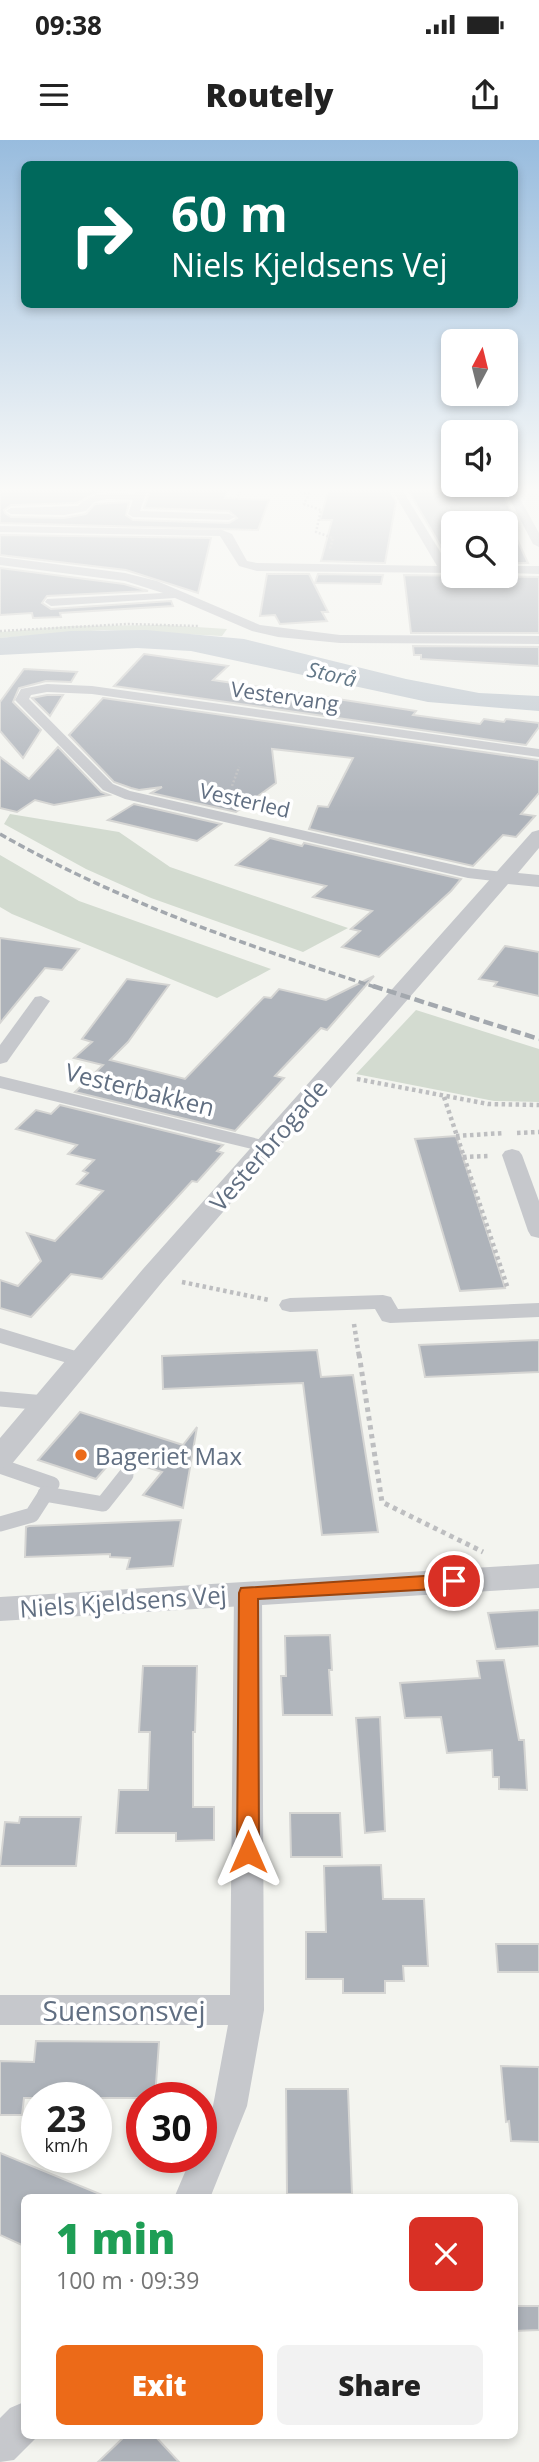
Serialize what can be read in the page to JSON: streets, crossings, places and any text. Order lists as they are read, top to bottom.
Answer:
{
  "streets": {
    "street": [
      "Vestervang",
      "Vesterled",
      "Vesterbakken",
      "Vesterbrogade",
      "Niels Kjeldsens Vej",
      "Suensonsvej"
    ]
  },
  "crossings": [
    ["Vestervang", "Vesterled"],
    ["Vesterled", "Vesterbrogade"],
    ["Vesterbakken", "Vesterbrogade"]
  ],
  "water": ["Storå"],
  "places": ["Bageriet Max"],
  "north": "top",
  "page": {
    "status": "09:38",
    "header": "Routely",
    "turn": ["60 m", "Niels Kjeldsens Vej"],
    "speed": "23 km/h",
    "limit": "30",
    "heading": ["1 min", "100 m · 09:39"],
    "buttons": ["Exit", "Share"]
  }
}
